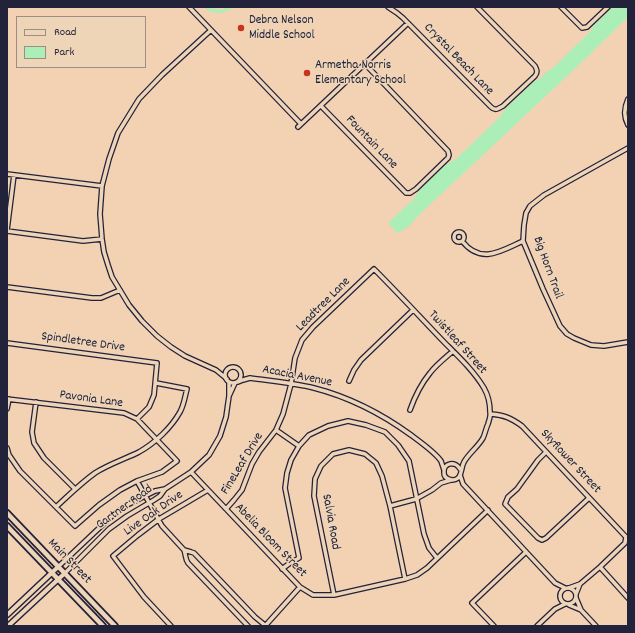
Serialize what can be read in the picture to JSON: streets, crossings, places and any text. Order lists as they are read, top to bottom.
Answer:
{
  "streets": {
    "main road": ["Main Street"],
    "street": [
      "Crystal Beach Lane",
      "Fountain Lane",
      "Big Horn Trail",
      "Leadtree Lane",
      "Spindletree Drive",
      "Twistleaf Street",
      "Acacia Avenue",
      "Pavonia Lane",
      "Skyflower Street",
      "FineLeaf Drive",
      "Gartner Road",
      "Live Oak Drive",
      "Salvia Road",
      "Abelia Bloom Street"
    ]
  },
  "crossings": [
    ["Leadtree Lane", "Twistleaf Street"],
    ["Leadtree Lane", "Acacia Avenue"],
    ["Leadtree Lane", "FineLeaf Drive"],
    ["Twistleaf Street", "Skyflower Street"],
    ["Acacia Avenue", "FineLeaf Drive"],
    ["FineLeaf Drive", "Abelia Bloom Street"],
    ["Gartner Road", "Abelia Bloom Street"],
    ["Gartner Road", "Main Street"],
    ["Live Oak Drive", "Abelia Bloom Street"],
    ["Salvia Road", "Abelia Bloom Street"]
  ],
  "places": ["Debra Nelson Middle School", "Armetha Norris Elementary School"],
  "legend": ["Road", "Park"]
}
